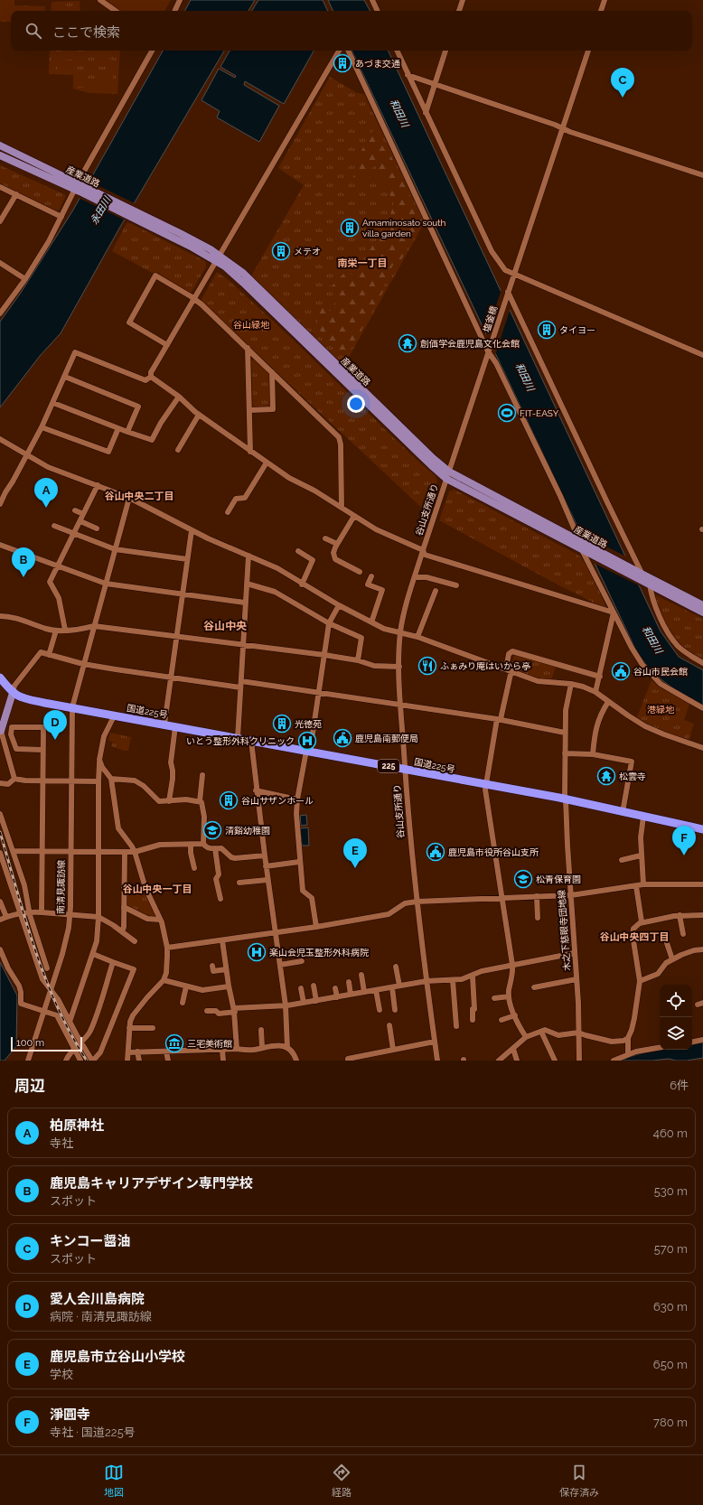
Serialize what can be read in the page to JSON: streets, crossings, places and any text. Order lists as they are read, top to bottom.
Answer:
{
  "streets": {
    "highway": ["国道225号", "225"],
    "main road": ["産業道路"],
    "street": [
      "塩釜橋",
      "谷山支所通り",
      "南清見諏訪線",
      "木之下慈眼寺団地線"
    ]
  },
  "crossings": [
    ["産業道路", "塩釜橋"],
    ["産業道路", "谷山支所通り"],
    ["塩釜橋", "谷山支所通り"],
    ["谷山支所通り", "国道225号"],
    ["国道225号", "南清見諏訪線"],
    ["国道225号", "木之下慈眼寺団地線"]
  ],
  "districts": [
    "南栄一丁目",
    "谷山中央二丁目",
    "谷山中央",
    "谷山中央一丁目",
    "谷山中央四丁目"
  ],
  "water": ["和田川", "永田川"],
  "parks": ["谷山緑地", "港緑地"],
  "places": {
    "building": [
      "あづま交通",
      "Amaminosato south villa garden",
      "メテオ",
      "タイヨー",
      "光徳苑",
      "谷山サザンホール"
    ],
    "temple": ["創価学会鹿児島文化会館", "松雲寺"],
    "sports": ["FIT-EASY"],
    "restaurant": ["ふぁみり庵はいから亭"],
    "public building": ["谷山市民会館", "鹿児島南郵便局", "鹿児島市役所谷山支所"],
    "hospital": ["いとう整形外科クリニック", "楽山会児玉整形外科病院"],
    "school or university": ["清谿幼稚園", "松青保育園"],
    "museum": ["三宅美術館"]
  },
  "scale_bar": "100 m",
  "page": {
    "search": "ここで検索",
    "pins": [
      "C",
      "A",
      "B",
      "D",
      "F",
      "E"
    ],
    "scale": "100 m",
    "heading": ["周辺", "6件"],
    "list": [
      {
        "mark": "A",
        "name": "柏原神社",
        "note": "寺社",
        "value": "460 m"
      },
      {
        "mark": "B",
        "name": "鹿児島キャリアデザイン専門学校",
        "note": "スポット",
        "value": "530 m"
      },
      {
        "mark": "C",
        "name": "キンコー醤油",
        "note": "スポット",
        "value": "570 m"
      },
      {
        "mark": "D",
        "name": "愛人会川島病院",
        "note": "病院 · 南清見諏訪線",
        "value": "630 m"
      },
      {
        "mark": "E",
        "name": "鹿児島市立谷山小学校",
        "note": "学校",
        "value": "650 m"
      },
      {
        "mark": "F",
        "name": "淨圓寺",
        "note": "寺社 · 国道225号",
        "value": "780 m"
      }
    ],
    "nav": ["地図", "経路", "保存済み"]
  }
}
